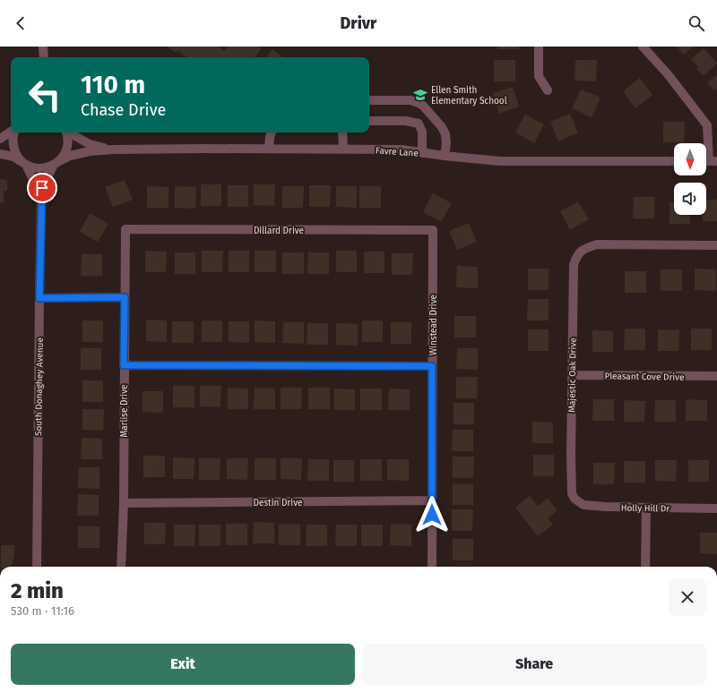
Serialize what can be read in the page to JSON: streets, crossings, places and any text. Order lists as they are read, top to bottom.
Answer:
{
  "streets": {
    "street": [
      "Favre Lane",
      "Dillard Drive",
      "Winstead Drive",
      "Majestic Oak Drive",
      "Pleasant Cove Drive",
      "South Donaghey Avenue",
      "Marlise Drive",
      "Destin Drive",
      "Holly Hill Dr"
    ]
  },
  "crossings": [
    ["Favre Lane", "South Donaghey Avenue"],
    ["Dillard Drive", "Winstead Drive"],
    ["Dillard Drive", "Marlise Drive"],
    ["Winstead Drive", "Destin Drive"],
    ["Majestic Oak Drive", "Pleasant Cove Drive"],
    ["Majestic Oak Drive", "Holly Hill Dr"],
    ["Marlise Drive", "Destin Drive"]
  ],
  "places": {
    "school or university": ["Ellen Smith Elementary School"]
  },
  "north": "bottom",
  "page": {
    "header": "Drivr",
    "turn": ["110 m", "Chase Drive"],
    "heading": ["2 min", "530 m · 11:16"],
    "buttons": ["Exit", "Share"]
  }
}
